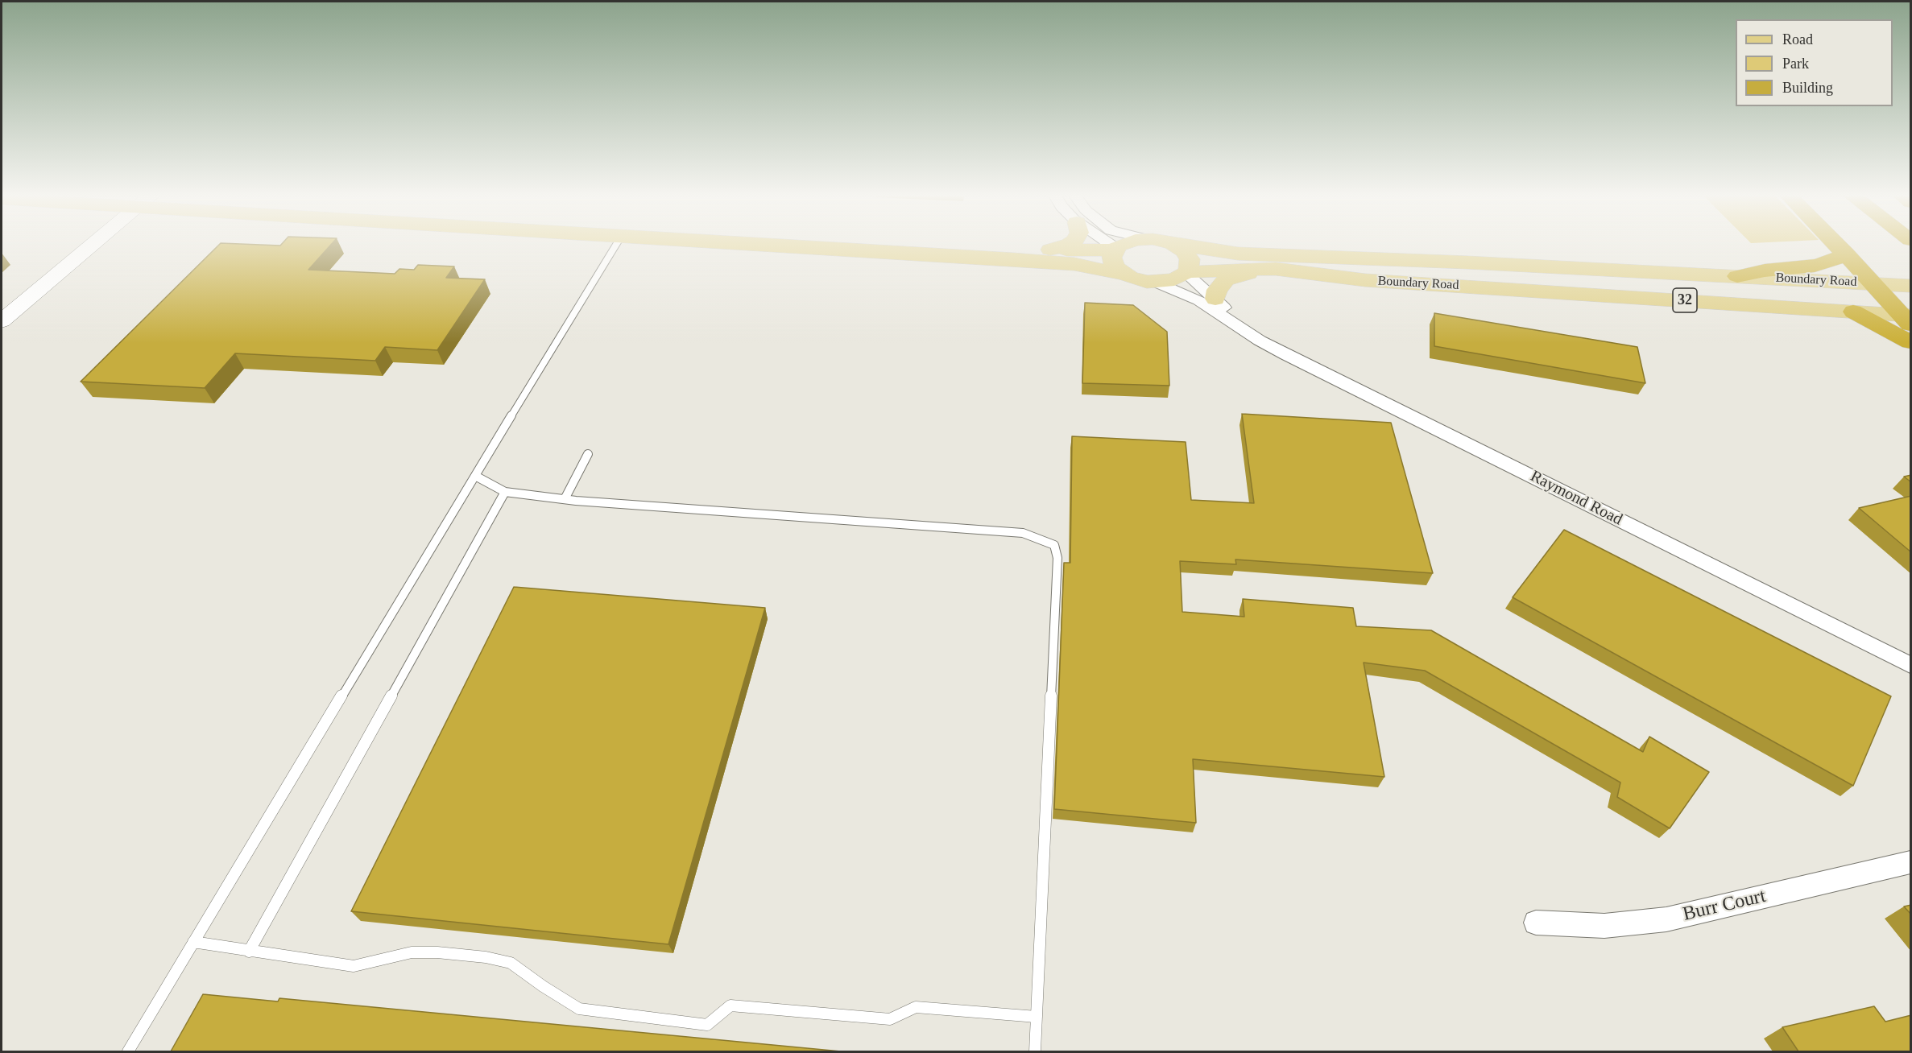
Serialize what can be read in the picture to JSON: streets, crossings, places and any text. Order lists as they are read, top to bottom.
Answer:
{
  "streets": {
    "main road": ["Boundary Road", "32"],
    "street": ["Raymond Road", "Burr Court"]
  },
  "crossings": [
    ["Boundary Road", "32"],
    ["Boundary Road", "Raymond Road"],
    ["32", "Raymond Road"]
  ],
  "legend": ["Road", "Park", "Building"]
}
